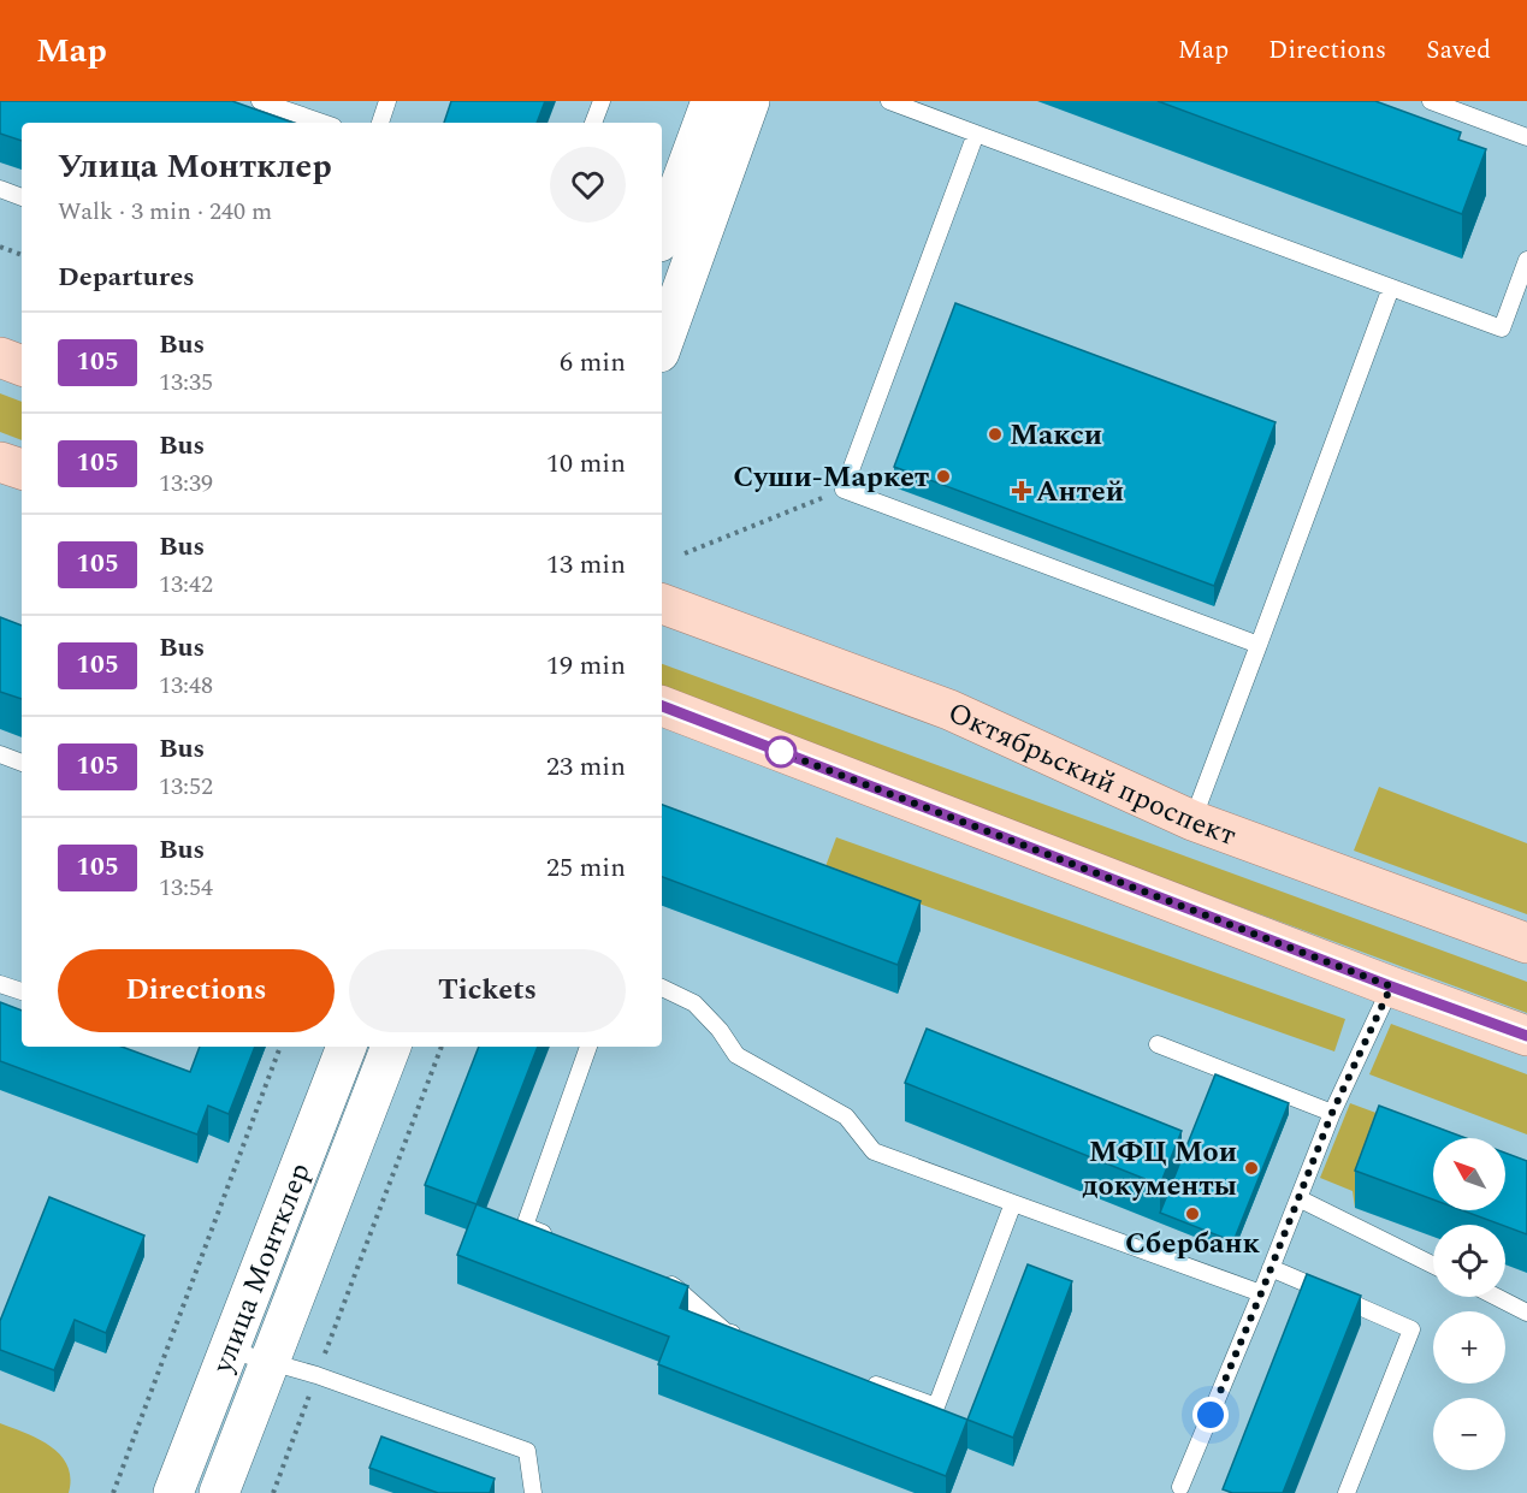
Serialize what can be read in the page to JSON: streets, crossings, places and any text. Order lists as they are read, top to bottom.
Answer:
{
  "streets": {
    "main road": ["Октябрьский проспект"],
    "street": ["улица Монтклер"]
  },
  "places": {
    "other": [
      "Макси",
      "Суши-Маркет",
      "МФЦ Мои документы",
      "Сбербанк"
    ],
    "health": ["Антей"]
  },
  "lines": ["bus line 105"],
  "north": "top left",
  "page": {
    "header": "Map",
    "nav": ["Map", "Directions", "Saved"],
    "heading": [
      ["Улица Монтклер", "Walk · 3 min · 240 m"],
      "Departures"
    ],
    "list": [
      {
        "mark": "105",
        "name": "Bus",
        "note": "13:35",
        "value": "6 min"
      },
      {
        "mark": "105",
        "name": "Bus",
        "note": "13:39",
        "value": "10 min"
      },
      {
        "mark": "105",
        "name": "Bus",
        "note": "13:42",
        "value": "13 min"
      },
      {
        "mark": "105",
        "name": "Bus",
        "note": "13:48",
        "value": "19 min"
      },
      {
        "mark": "105",
        "name": "Bus",
        "note": "13:52",
        "value": "23 min"
      },
      {
        "mark": "105",
        "name": "Bus",
        "note": "13:54",
        "value": "25 min"
      }
    ],
    "buttons": ["Directions", "Tickets"],
    "map_buttons": ["+", "−"]
  }
}
